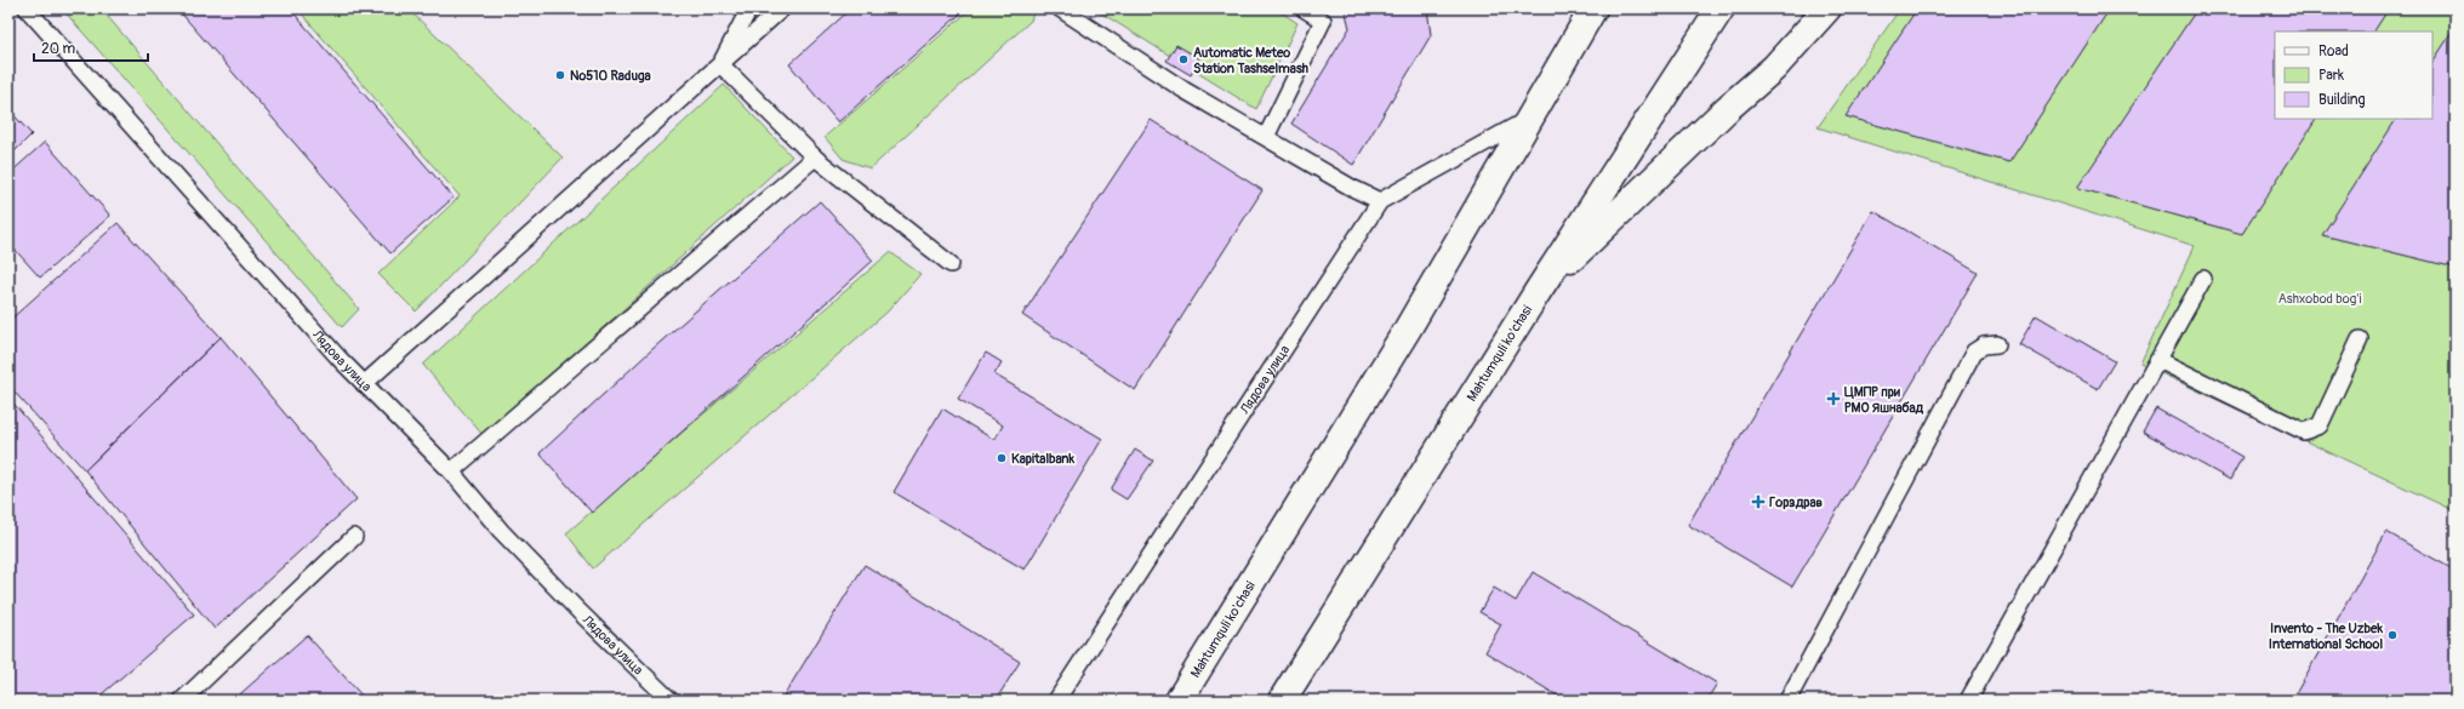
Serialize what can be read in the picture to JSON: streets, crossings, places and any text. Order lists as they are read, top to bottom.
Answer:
{
  "streets": {
    "main road": ["Mahtumquli ko'chasi"],
    "lane": ["Лядова улица"]
  },
  "crossings": [
    ["Mahtumquli ko'chasi", "Лядова улица"]
  ],
  "parks": ["Ashxobod bog'i"],
  "places": {
    "other": [
      "Automatic Meteo Station Tashselmash",
      "№510 Raduga",
      "Kapitalbank",
      "Invento - The Uzbek International School"
    ],
    "health": ["ЦМПР при РМО Яшнабад", "Горздрав"]
  },
  "legend": ["Road", "Park", "Building"],
  "scale_bar": "20 m"
}
